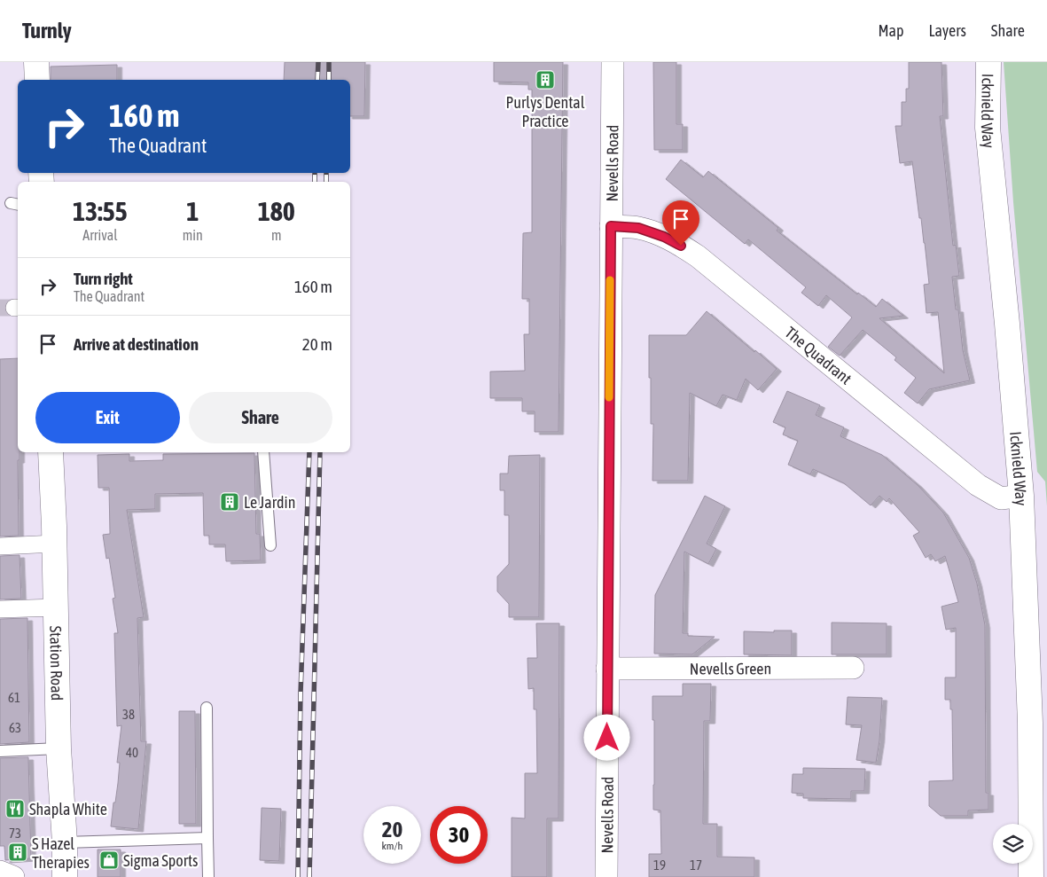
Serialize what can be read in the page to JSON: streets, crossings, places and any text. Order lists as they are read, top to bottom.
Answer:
{
  "streets": {
    "street": [
      "Icknield Way",
      "Nevells Road",
      "The Quadrant",
      "Station Road",
      "Nevells Green"
    ]
  },
  "crossings": [
    ["Icknield Way", "The Quadrant"],
    ["Nevells Road", "The Quadrant"],
    ["Nevells Road", "Nevells Green"]
  ],
  "places": {
    "building": ["Purlys Dental Practice", "Le Jardin", "S Hazel Therapies"],
    "restaurant": ["Shapla White"],
    "shop": ["Sigma Sports"]
  },
  "house_numbers": [
    "61",
    "38",
    "63",
    "40",
    "73",
    "19",
    "17"
  ],
  "page": {
    "header": "Turnly",
    "nav": ["Map", "Layers", "Share"],
    "turn": ["160 m", "The Quadrant"],
    "eta": [
      "13:55",
      "Arrival",
      "1",
      "min",
      "180",
      "m"
    ],
    "list": [
      {
        "name": "Turn right",
        "note": "The Quadrant",
        "value": "160 m"
      },
      {
        "name": "Arrive at destination",
        "value": "20 m"
      }
    ],
    "buttons": ["Exit", "Share"],
    "speed": "20 km/h",
    "limit": "30"
  }
}
